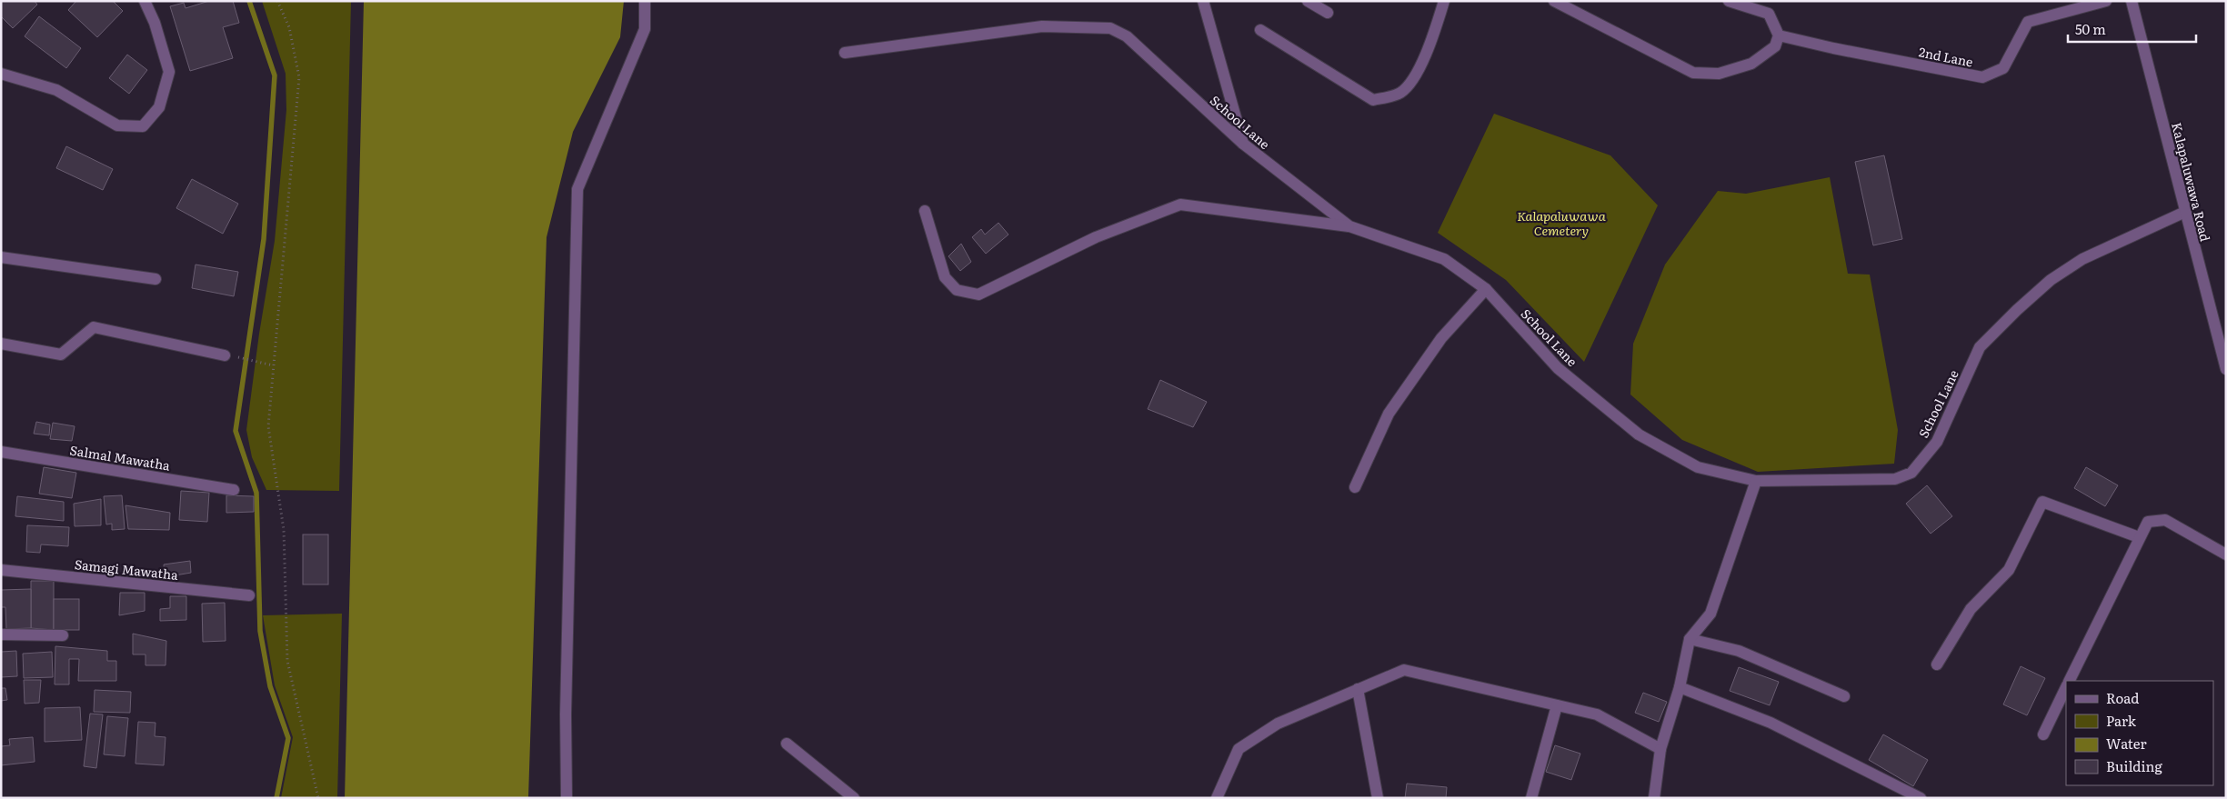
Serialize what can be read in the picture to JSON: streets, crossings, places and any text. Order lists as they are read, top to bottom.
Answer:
{
  "streets": {
    "street": [
      "2nd Lane",
      "School Lane",
      "Kalapaluwawa Road",
      "Salmal Mawatha",
      "Samagi Mawatha"
    ]
  },
  "crossings": [
    ["School Lane", "Kalapaluwawa Road"]
  ],
  "parks": ["Kalapaluwawa Cemetery"],
  "legend": [
    "Road",
    "Park",
    "Water",
    "Building"
  ],
  "scale_bar": "50 m"
}
